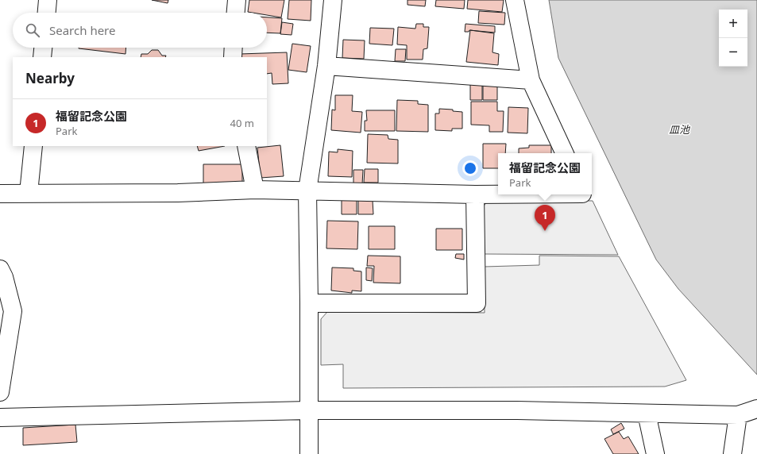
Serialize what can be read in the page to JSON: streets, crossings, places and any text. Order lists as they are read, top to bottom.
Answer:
{
  "water": ["皿池"],
  "page": {
    "map_buttons": ["+", "−"],
    "search": "Search here",
    "heading": "Nearby",
    "list": [
      {
        "mark": "1",
        "name": "福留記念公園",
        "note": "Park",
        "value": "40 m"
      }
    ],
    "popup": ["福留記念公園", "Park"],
    "pins": "1"
  }
}
